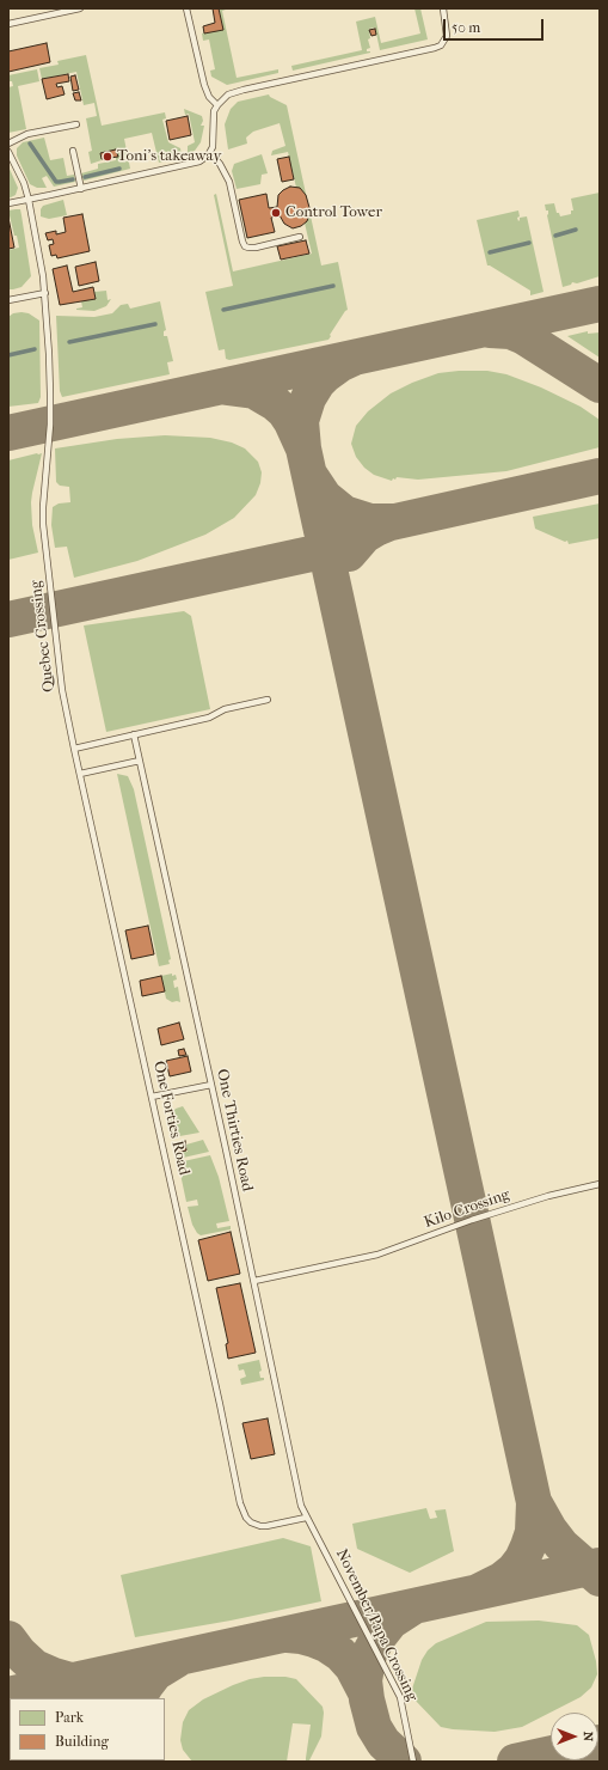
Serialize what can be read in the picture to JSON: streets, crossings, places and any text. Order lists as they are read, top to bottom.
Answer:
{
  "streets": {
    "lane": [
      "Quebec Crossing",
      "One Forties Road",
      "One Thirties Road",
      "Kilo Crossing",
      "November/Papa Crossing"
    ]
  },
  "crossings": [
    ["Quebec Crossing", "One Forties Road"],
    ["One Forties Road", "One Thirties Road"],
    ["One Thirties Road", "Kilo Crossing"],
    ["One Thirties Road", "November/Papa Crossing"]
  ],
  "places": ["Toni's takeaway", "Control Tower"],
  "legend": ["Park", "Building"],
  "scale_bar": "50 m",
  "north": "right"
}
